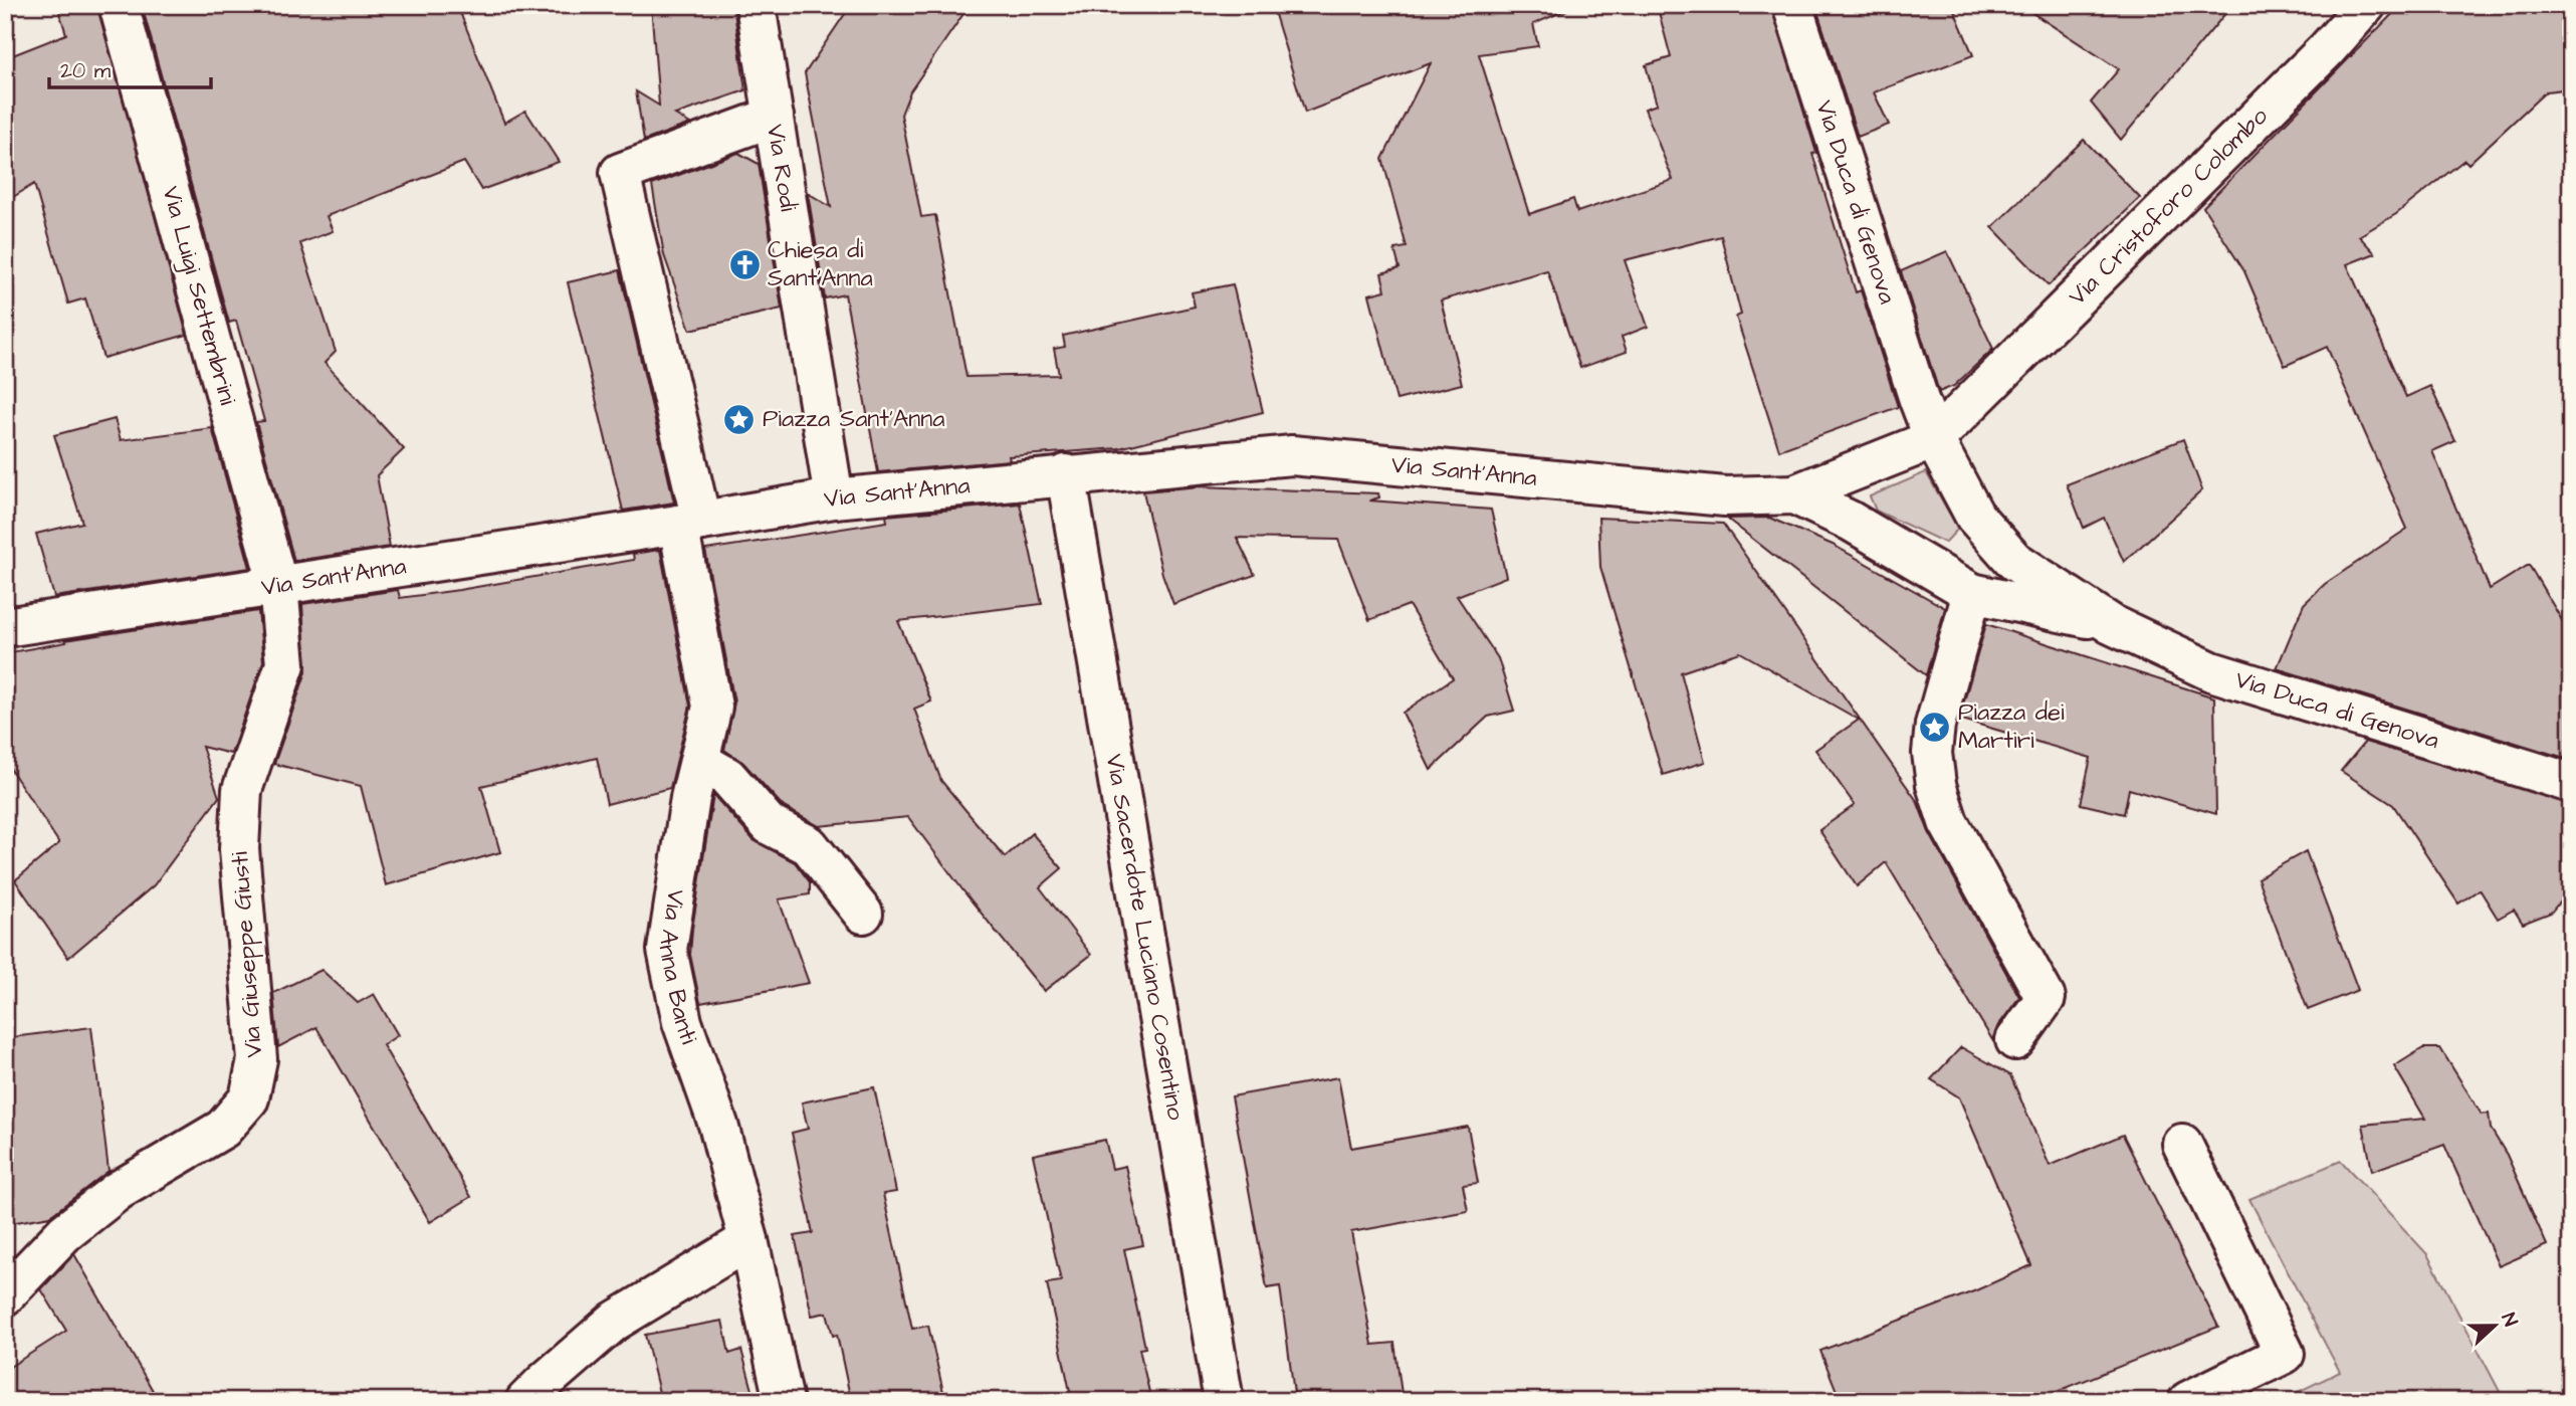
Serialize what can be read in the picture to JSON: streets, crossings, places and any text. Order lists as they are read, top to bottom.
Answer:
{
  "streets": {
    "street": [
      "Via Rodi",
      "Via Duca di Genova",
      "Via Cristoforo Colombo",
      "Via Luigi Settembrini",
      "Via Sant'Anna",
      "Via Sacerdote Luciano Cosentino",
      "Via Giuseppe Giusti",
      "Via Anna Banti"
    ]
  },
  "crossings": [
    ["Via Rodi", "Via Sant'Anna"],
    ["Via Rodi", "Via Anna Banti"],
    ["Via Duca di Genova", "Via Cristoforo Colombo"],
    ["Via Luigi Settembrini", "Via Sant'Anna"],
    ["Via Luigi Settembrini", "Via Giuseppe Giusti"],
    ["Via Sant'Anna", "Via Sacerdote Luciano Cosentino"],
    ["Via Sant'Anna", "Via Giuseppe Giusti"],
    ["Via Sant'Anna", "Via Anna Banti"]
  ],
  "places": {
    "church": ["Chiesa di Sant'Anna"],
    "place": ["Piazza Sant'Anna", "Piazza dei Martiri"]
  },
  "scale_bar": "20 m",
  "north": "right"
}
